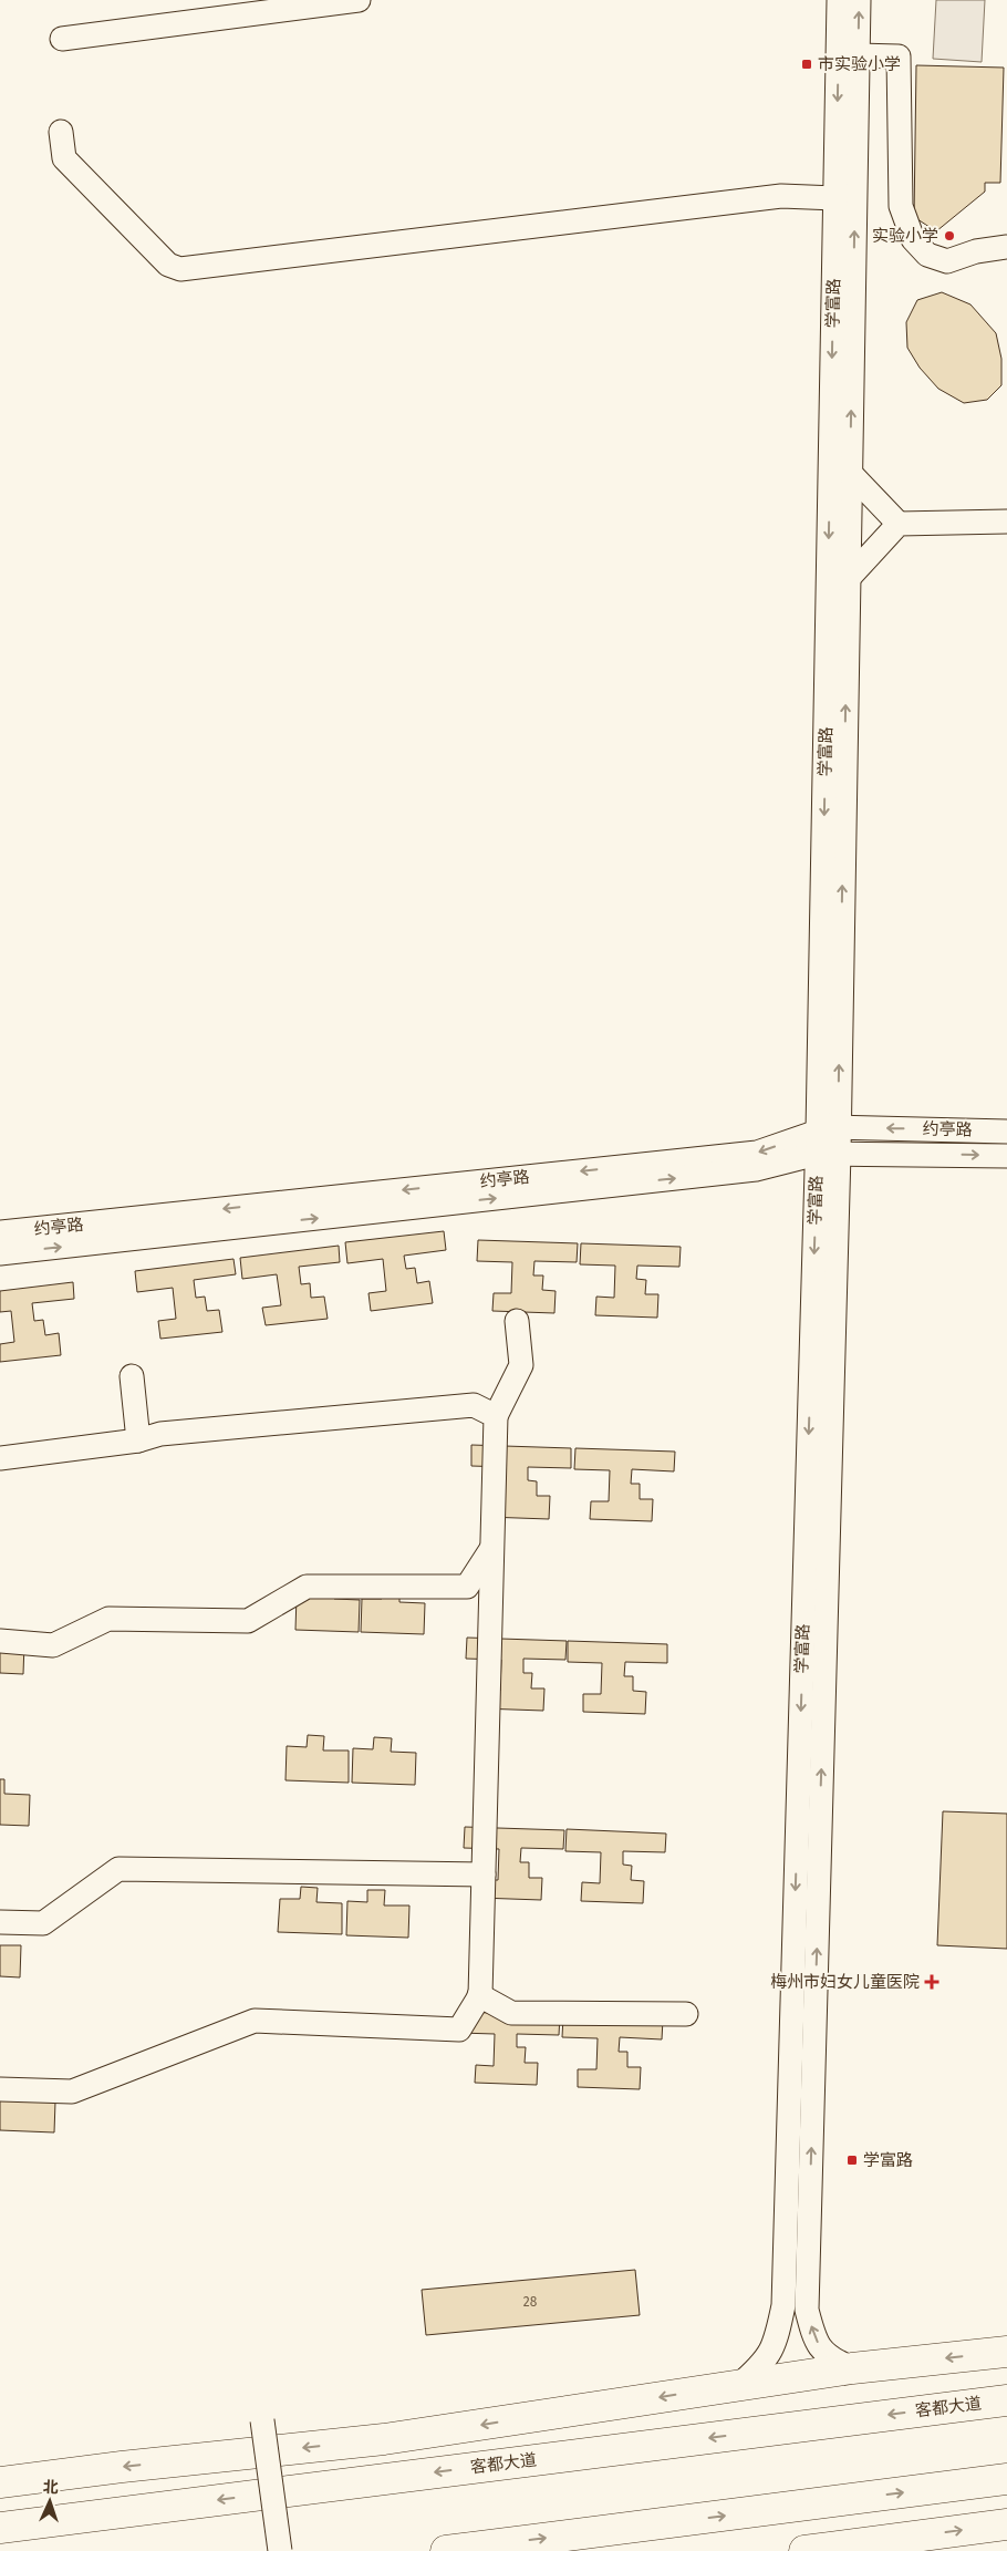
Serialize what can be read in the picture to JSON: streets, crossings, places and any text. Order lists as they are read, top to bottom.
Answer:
{
  "streets": {
    "main road": ["客都大道"],
    "street": ["学富路", "约亭路"]
  },
  "crossings": [
    ["学富路", "约亭路"]
  ],
  "places": {
    "transit": ["市实验小学", "学富路"],
    "other": ["实验小学"],
    "health": ["梅州市妇女儿童医院"]
  },
  "house_numbers": ["28"],
  "north": "top"
}
